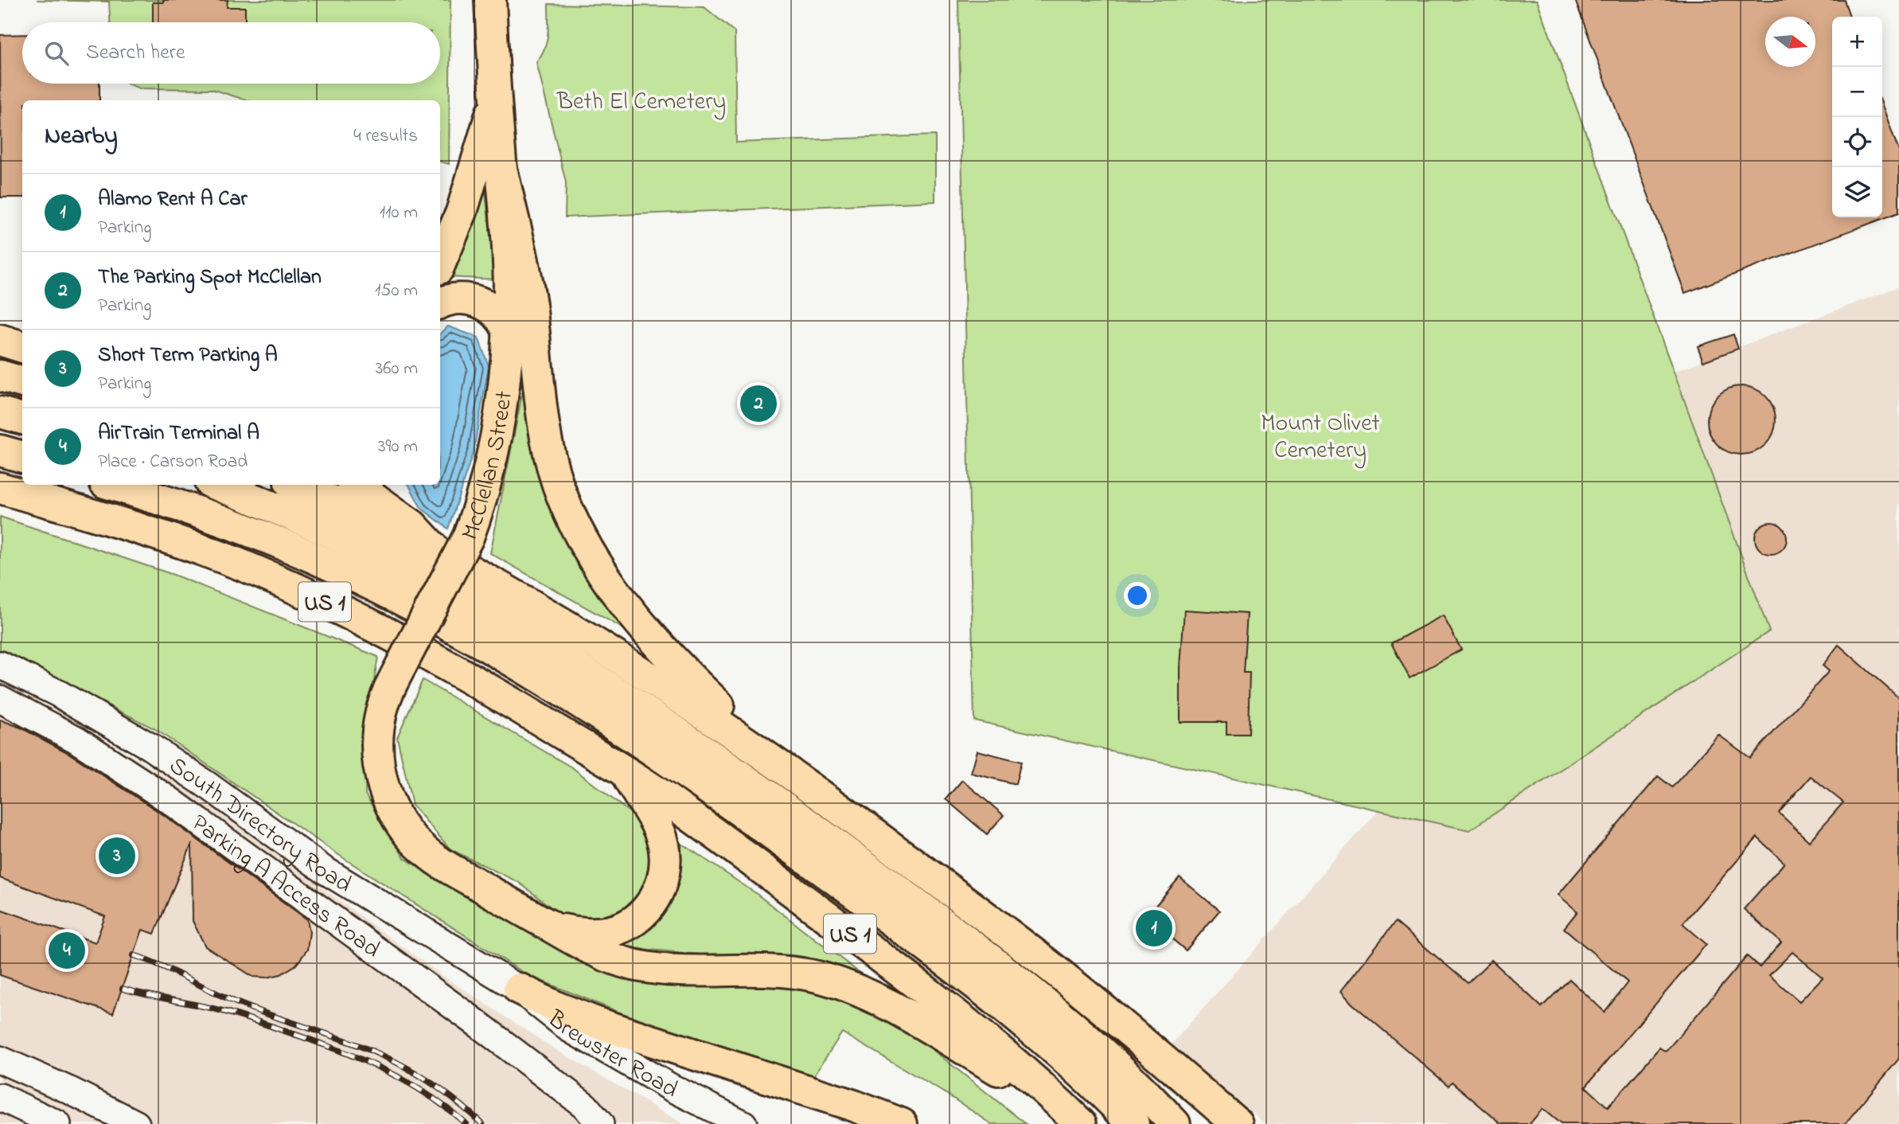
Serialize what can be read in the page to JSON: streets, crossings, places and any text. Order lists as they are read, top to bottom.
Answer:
{
  "streets": {
    "main road": ["McClellan Street", "US 1"],
    "street": ["South Directory Road", "Parking A Access Road", "Brewster Road"]
  },
  "crossings": [
    ["McClellan Street", "US 1"],
    ["South Directory Road", "Brewster Road"]
  ],
  "parks": ["Beth El Cemetery", "Mount Olivet Cemetery"],
  "north": "right",
  "page": {
    "map_buttons": ["+", "−"],
    "search": "Search here",
    "heading": ["Nearby", "4 results"],
    "list": [
      {
        "mark": "1",
        "name": "Alamo Rent A Car",
        "note": "Parking",
        "value": "110 m"
      },
      {
        "mark": "2",
        "name": "The Parking Spot McClellan",
        "note": "Parking",
        "value": "150 m"
      },
      {
        "mark": "3",
        "name": "Short Term Parking A",
        "note": "Parking",
        "value": "360 m"
      },
      {
        "mark": "4",
        "name": "AirTrain Terminal A",
        "note": "Place · Carson Road",
        "value": "390 m"
      }
    ],
    "pins": [
      "2",
      "3",
      "1",
      "4"
    ]
  }
}
